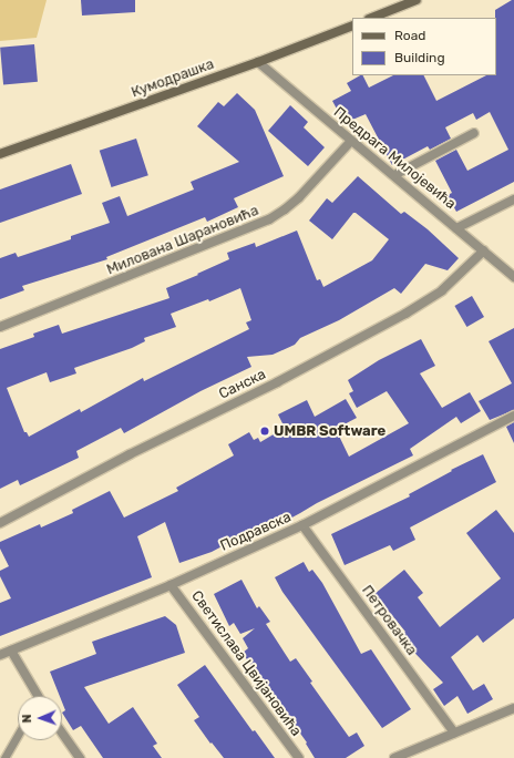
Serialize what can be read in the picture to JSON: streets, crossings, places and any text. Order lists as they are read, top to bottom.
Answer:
{
  "streets": {
    "street": [
      "Кумодрашка",
      "Предрага Милојевића",
      "Милована Шарановића",
      "Санска",
      "Подравска",
      "Петровачка",
      "Светислава Цвијановића"
    ]
  },
  "crossings": [
    ["Кумодрашка", "Предрага Милојевића"],
    ["Предрага Милојевића", "Милована Шарановића"],
    ["Предрага Милојевића", "Санска"],
    ["Подравска", "Петровачка"],
    ["Подравска", "Светислава Цвијановића"]
  ],
  "places": ["UMBR Software"],
  "legend": ["Road", "Building"],
  "north": "left"
}
